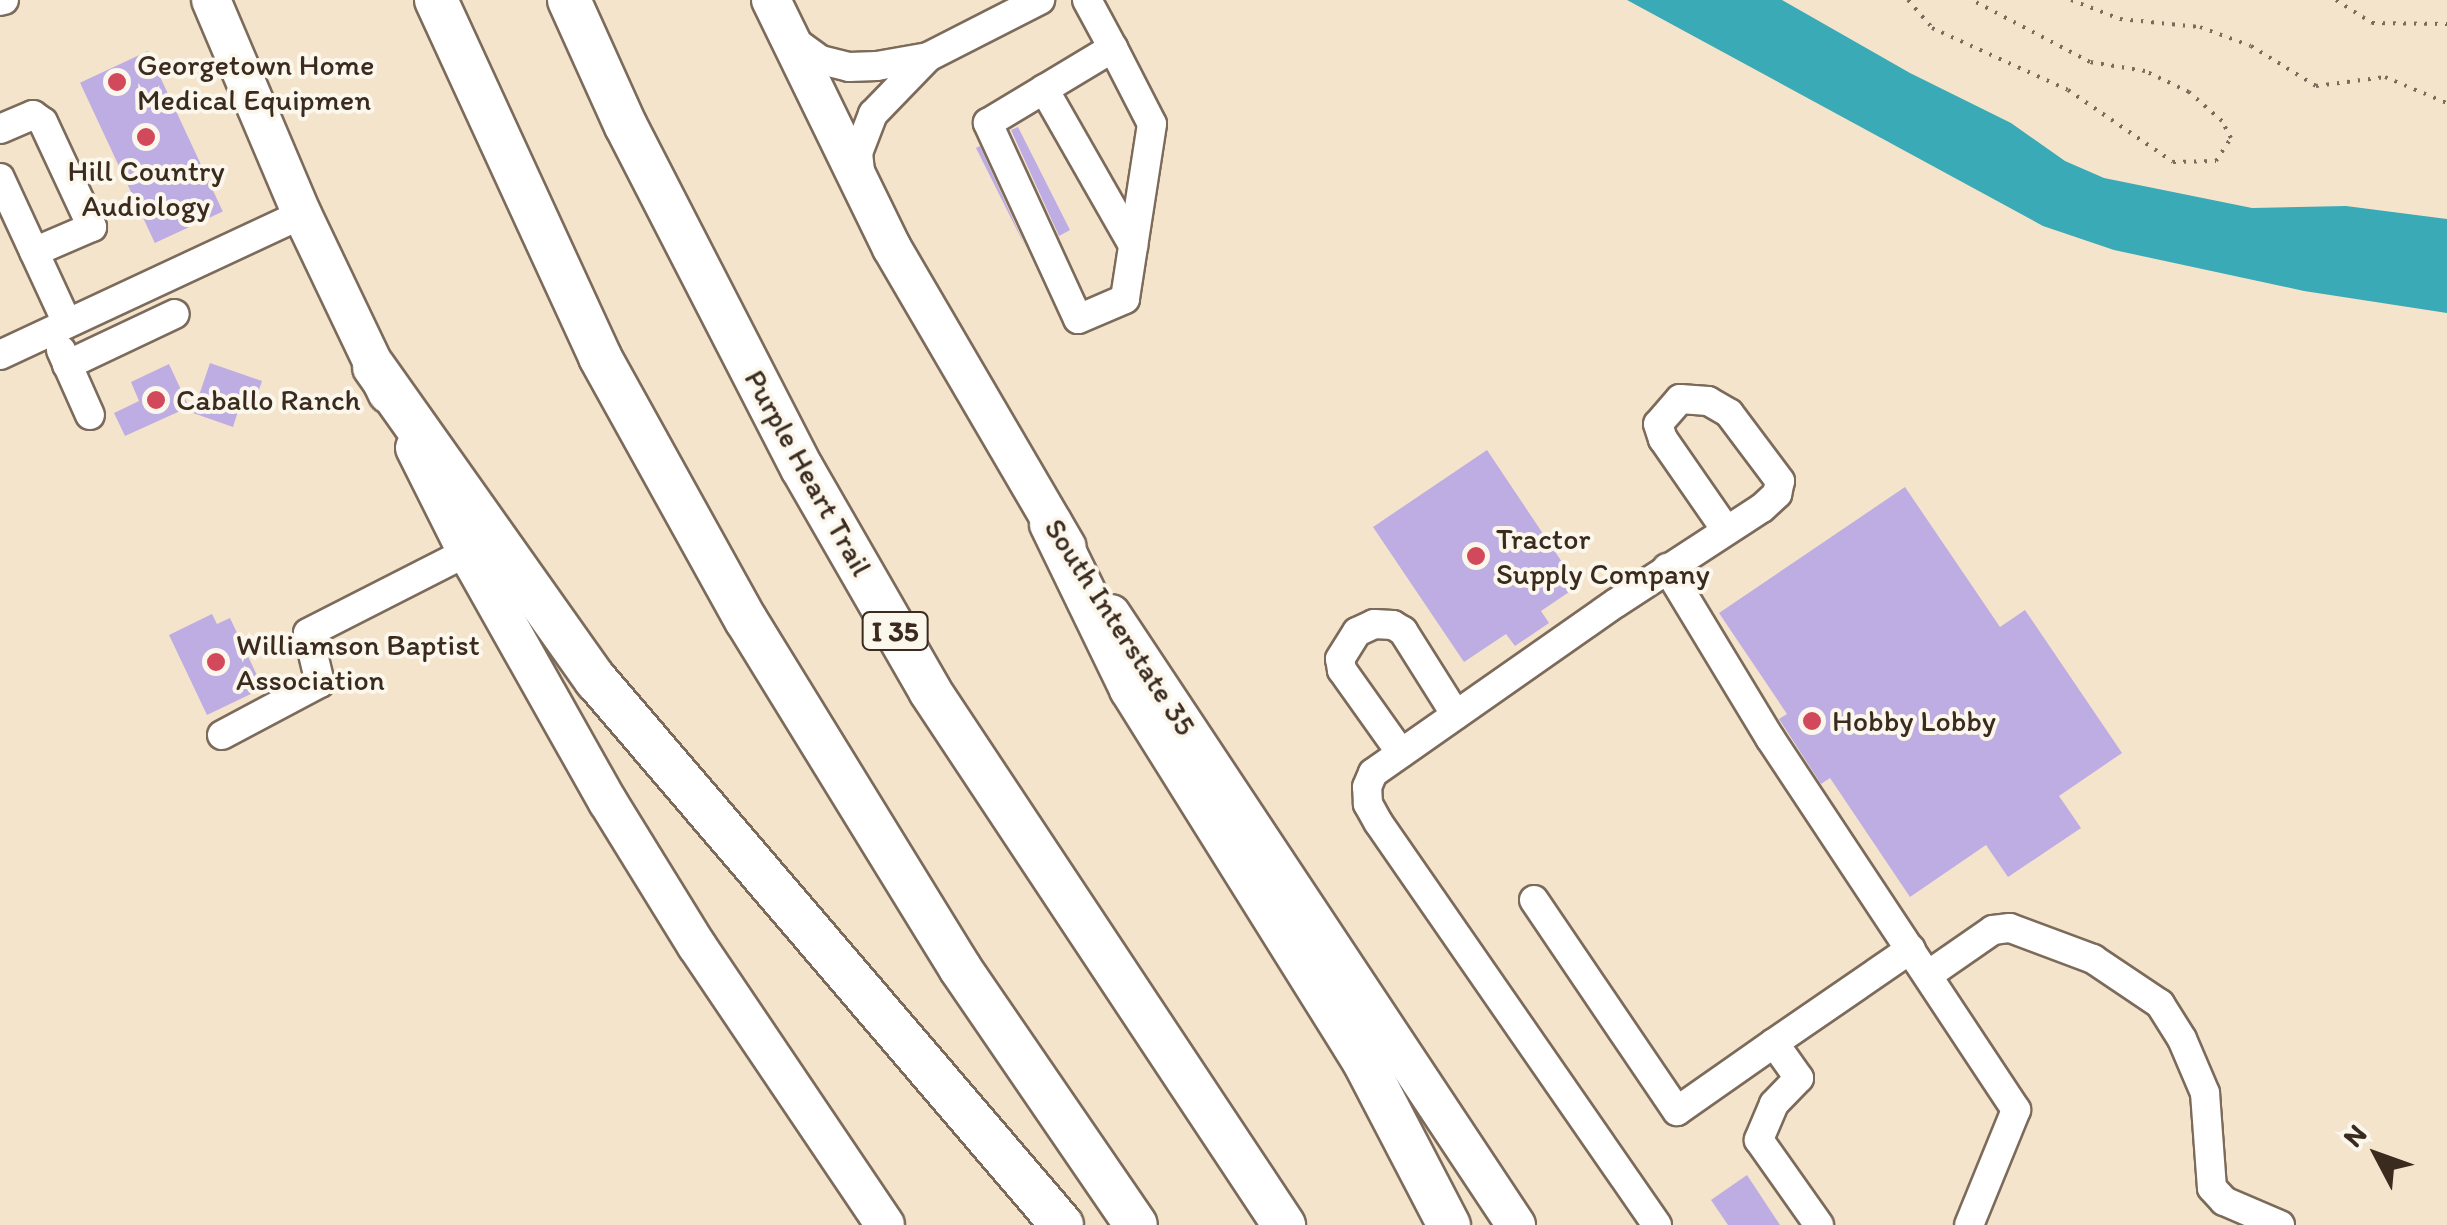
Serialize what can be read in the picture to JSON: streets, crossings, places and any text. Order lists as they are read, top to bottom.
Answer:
{
  "streets": {
    "highway": ["Purple Heart Trail", "I 35"],
    "main road": ["South Interstate 35"]
  },
  "places": [
    "Georgetown Home Medical Equipmen",
    "Hill Country Audiology",
    "Caballo Ranch",
    "Tractor Supply Company",
    "Williamson Baptist Association",
    "Hobby Lobby"
  ],
  "north": "top left"
}
